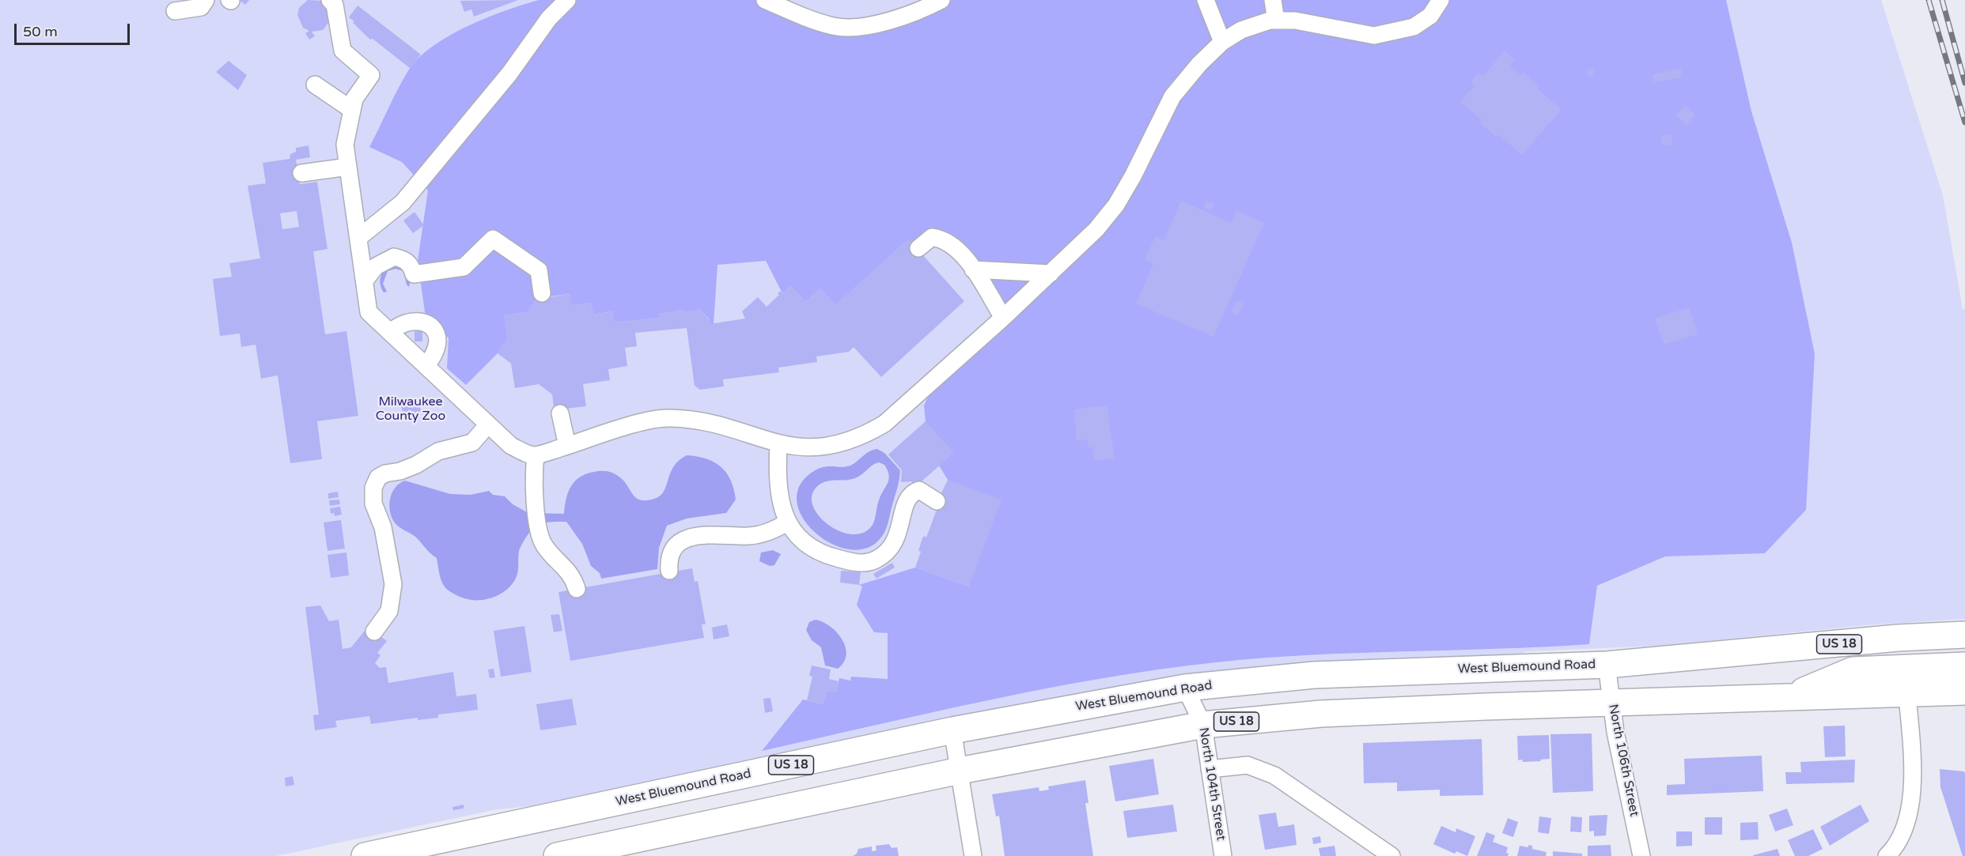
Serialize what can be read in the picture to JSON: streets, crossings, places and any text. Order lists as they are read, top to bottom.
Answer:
{
  "streets": {
    "main road": ["US 18", "West Bluemound Road"],
    "street": ["North 106th Street", "North 104th Street"]
  },
  "crossings": [
    ["US 18", "North 106th Street"],
    ["US 18", "North 104th Street"],
    ["West Bluemound Road", "North 106th Street"],
    ["West Bluemound Road", "North 104th Street"]
  ],
  "parks": ["Milwaukee County Zoo"],
  "scale_bar": "50 m"
}
